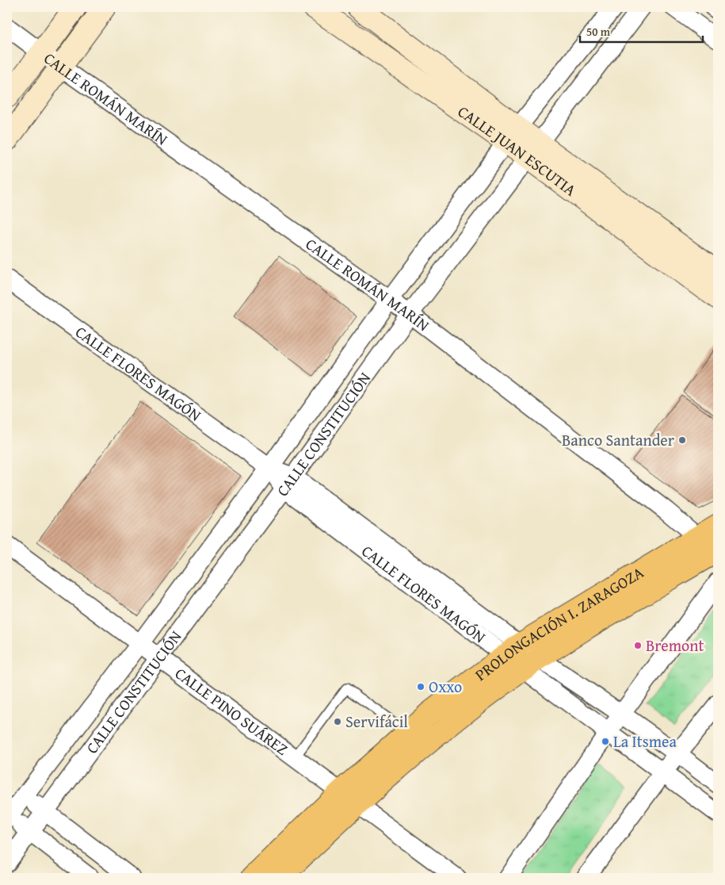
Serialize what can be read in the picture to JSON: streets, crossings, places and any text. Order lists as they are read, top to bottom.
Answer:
{
  "streets": {
    "main road": ["CALLE JUAN ESCUTIA", "PROLONGACIÓN I. ZARAGOZA"],
    "street": [
      "CALLE ROMÁN MARÍN",
      "CALLE FLORES MAGÓN",
      "CALLE CONSTITUCIÓN",
      "CALLE PINO SUÁREZ"
    ]
  },
  "crossings": [
    ["CALLE ROMÁN MARÍN", "CALLE CONSTITUCIÓN"],
    ["CALLE ROMÁN MARÍN", "PROLONGACIÓN I. ZARAGOZA"],
    ["CALLE JUAN ESCUTIA", "CALLE CONSTITUCIÓN"],
    ["CALLE FLORES MAGÓN", "CALLE CONSTITUCIÓN"],
    ["CALLE FLORES MAGÓN", "PROLONGACIÓN I. ZARAGOZA"],
    ["CALLE CONSTITUCIÓN", "CALLE PINO SUÁREZ"],
    ["PROLONGACIÓN I. ZARAGOZA", "CALLE PINO SUÁREZ"]
  ],
  "places": [
    "Banco Santander",
    "Bremont",
    "Oxxo",
    "Servifácil",
    "La Itsmea"
  ],
  "scale_bar": "50 m"
}
